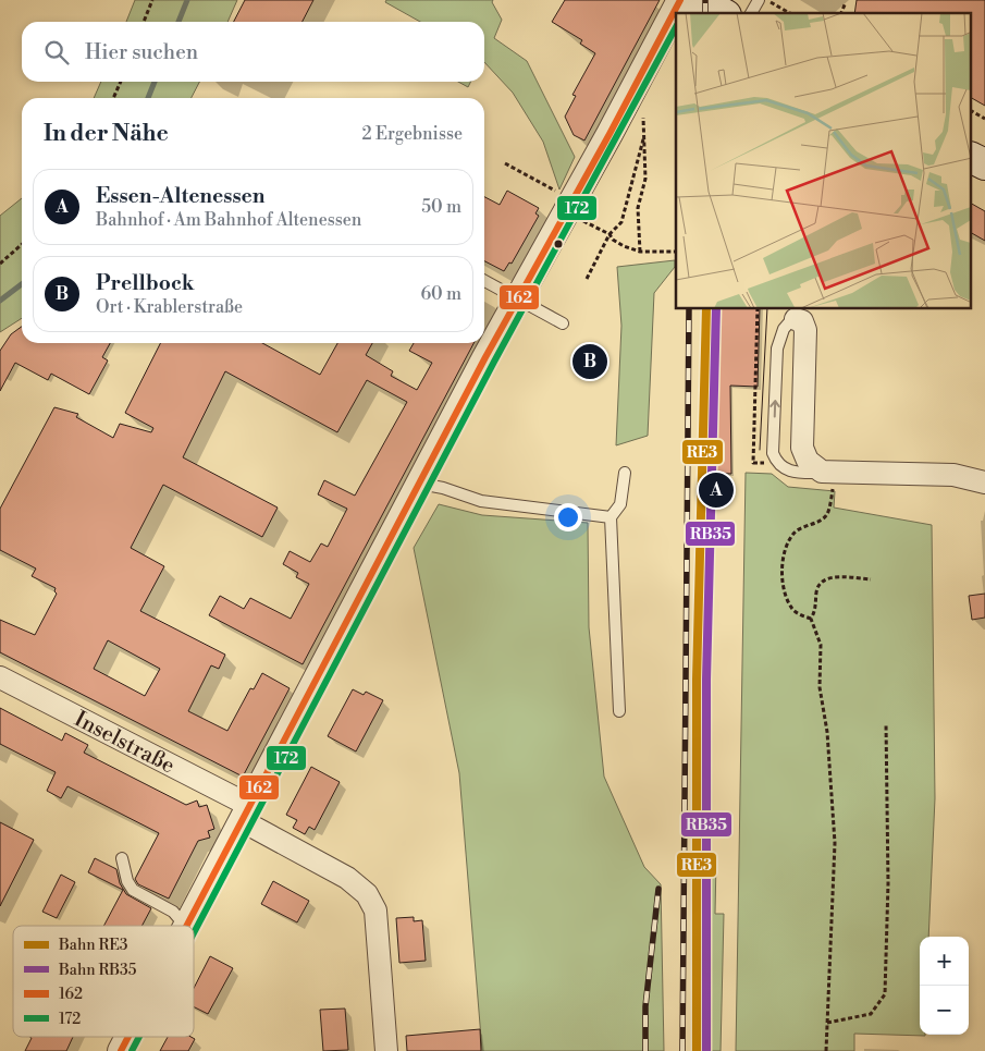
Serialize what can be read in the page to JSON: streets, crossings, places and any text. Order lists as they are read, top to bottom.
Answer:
{
  "streets": {
    "street": ["Inselstraße"]
  },
  "lines": [
    "transit line 162",
    "transit line 172",
    "rail line RE3",
    "rail line RB35"
  ],
  "legend": [
    "Bahn RE3",
    "Bahn RB35",
    "162",
    "172"
  ],
  "page": {
    "search": "Hier suchen",
    "heading": ["In der Nähe", "2 Ergebnisse"],
    "list": [
      {
        "mark": "A",
        "name": "Essen-Altenessen",
        "note": "Bahnhof · Am Bahnhof Altenessen",
        "value": "50 m"
      },
      {
        "mark": "B",
        "name": "Prellbock",
        "note": "Ort · Krablerstraße",
        "value": "60 m"
      }
    ],
    "pins": ["B", "A"],
    "map_buttons": ["+", "−"]
  }
}
